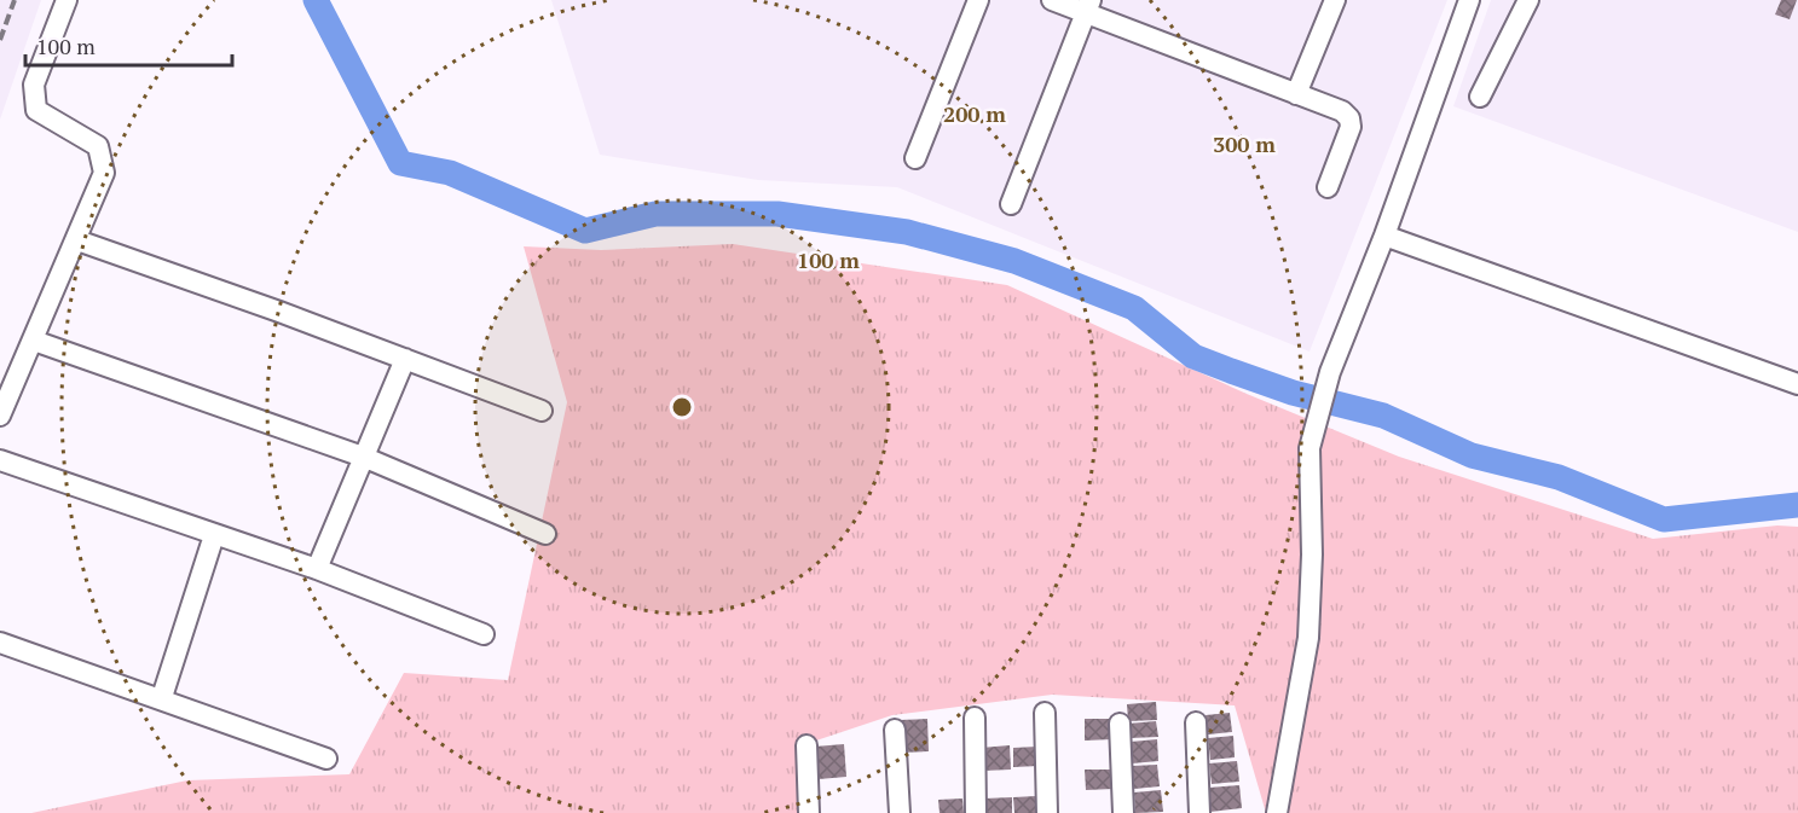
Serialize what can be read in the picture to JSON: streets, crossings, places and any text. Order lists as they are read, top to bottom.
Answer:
{
  "scale_bar": "100 m",
  "rings": ["200 m", "300 m", "100 m"]
}
